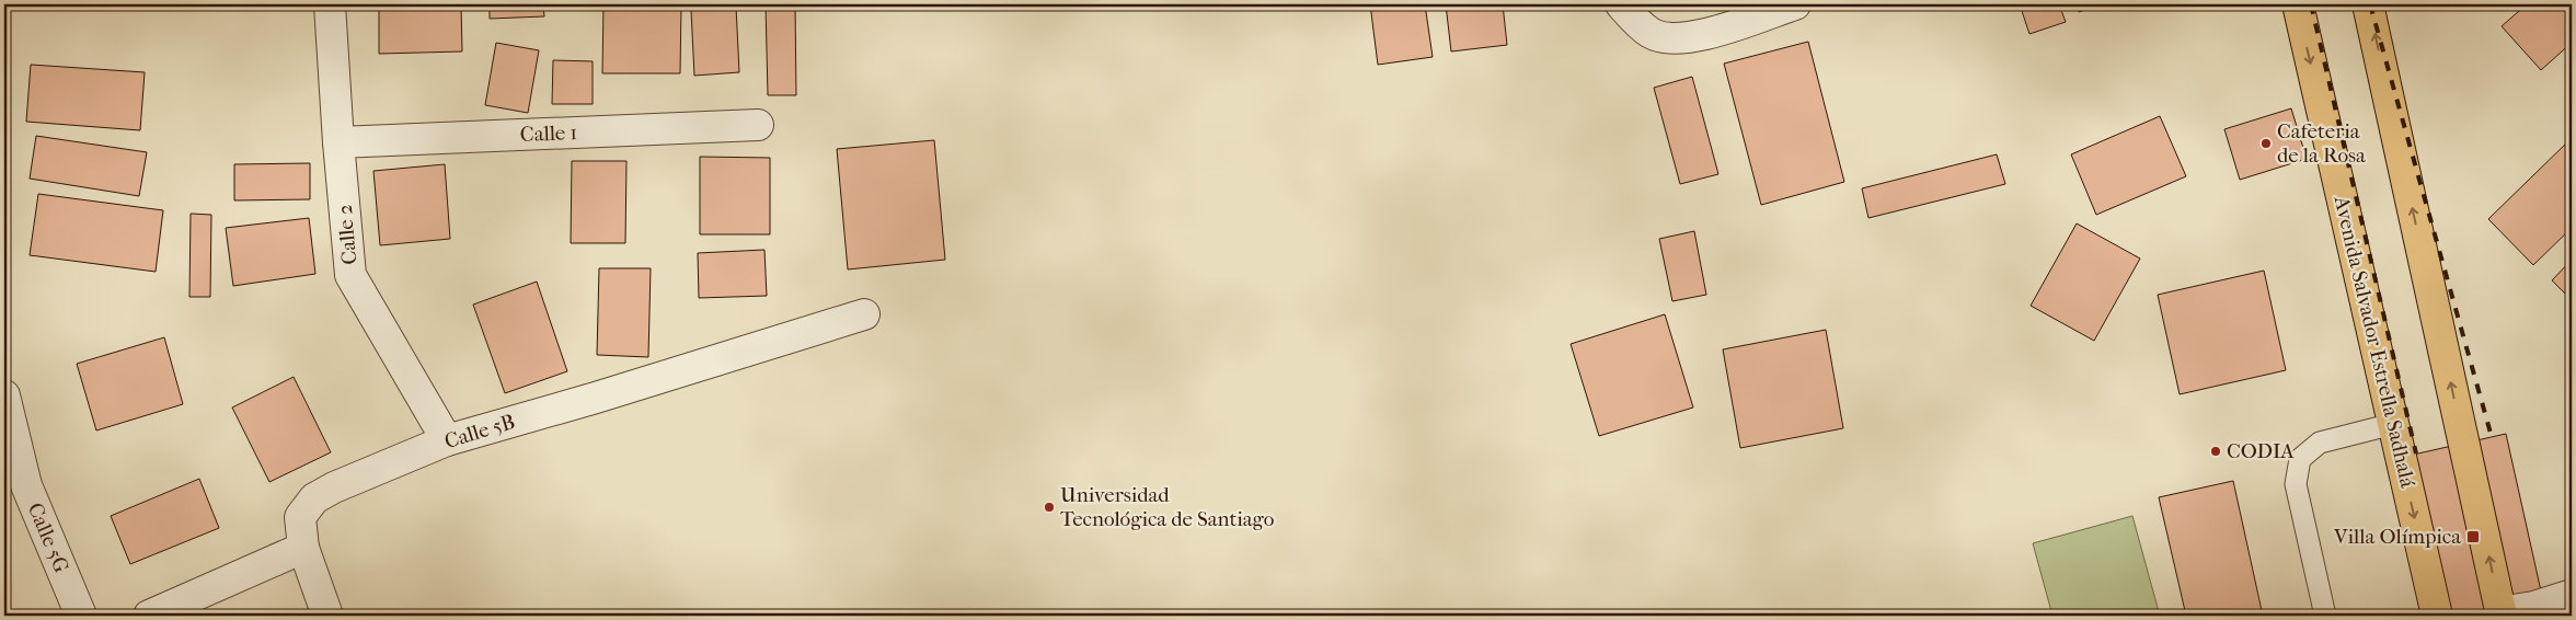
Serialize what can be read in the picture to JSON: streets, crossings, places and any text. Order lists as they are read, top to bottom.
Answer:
{
  "streets": {
    "main road": ["Avenida Salvador Estrella Sadhalá"],
    "street": [
      "Calle 1",
      "Calle 2",
      "Calle 5B",
      "Calle 5G"
    ]
  },
  "crossings": [
    ["Calle 1", "Calle 2"],
    ["Calle 2", "Calle 5B"]
  ],
  "places": {
    "other": ["Cafeteria de la Rosa", "CODIA", "Universidad Tecnológica de Santiago"],
    "transit": ["Villa Olímpica"]
  }
}
